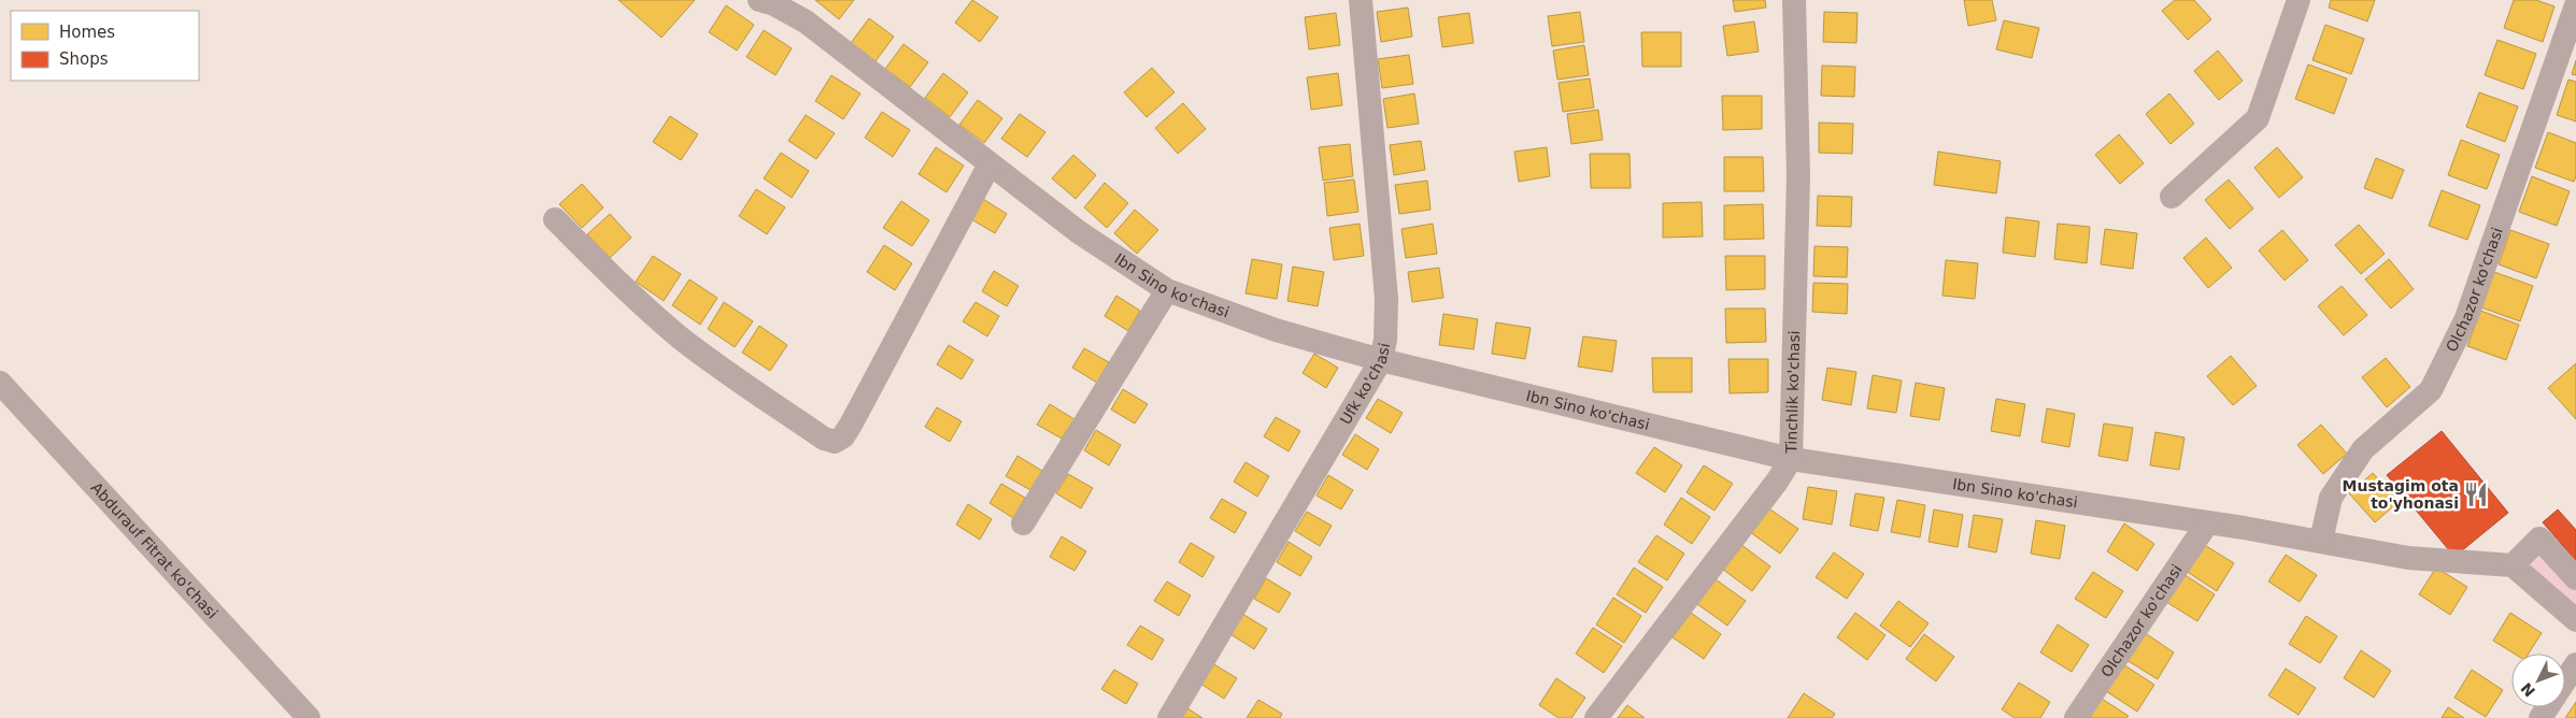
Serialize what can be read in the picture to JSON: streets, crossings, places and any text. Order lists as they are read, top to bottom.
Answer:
{
  "streets": {
    "street": [
      "Ibn Sino ko'chasi",
      "Olchazor ko'chasi",
      "Ufk ko'chasi",
      "Tinchlik ko'chasi",
      "Abdurauf Fitrat ko'chasi"
    ]
  },
  "crossings": [
    ["Ibn Sino ko'chasi", "Olchazor ko'chasi"],
    ["Ibn Sino ko'chasi", "Ufk ko'chasi"],
    ["Ibn Sino ko'chasi", "Tinchlik ko'chasi"]
  ],
  "places": {
    "restaurant": ["Mustagim ota to'yhonasi"]
  },
  "legend": ["Homes", "Shops"],
  "north": "bottom left"
}
